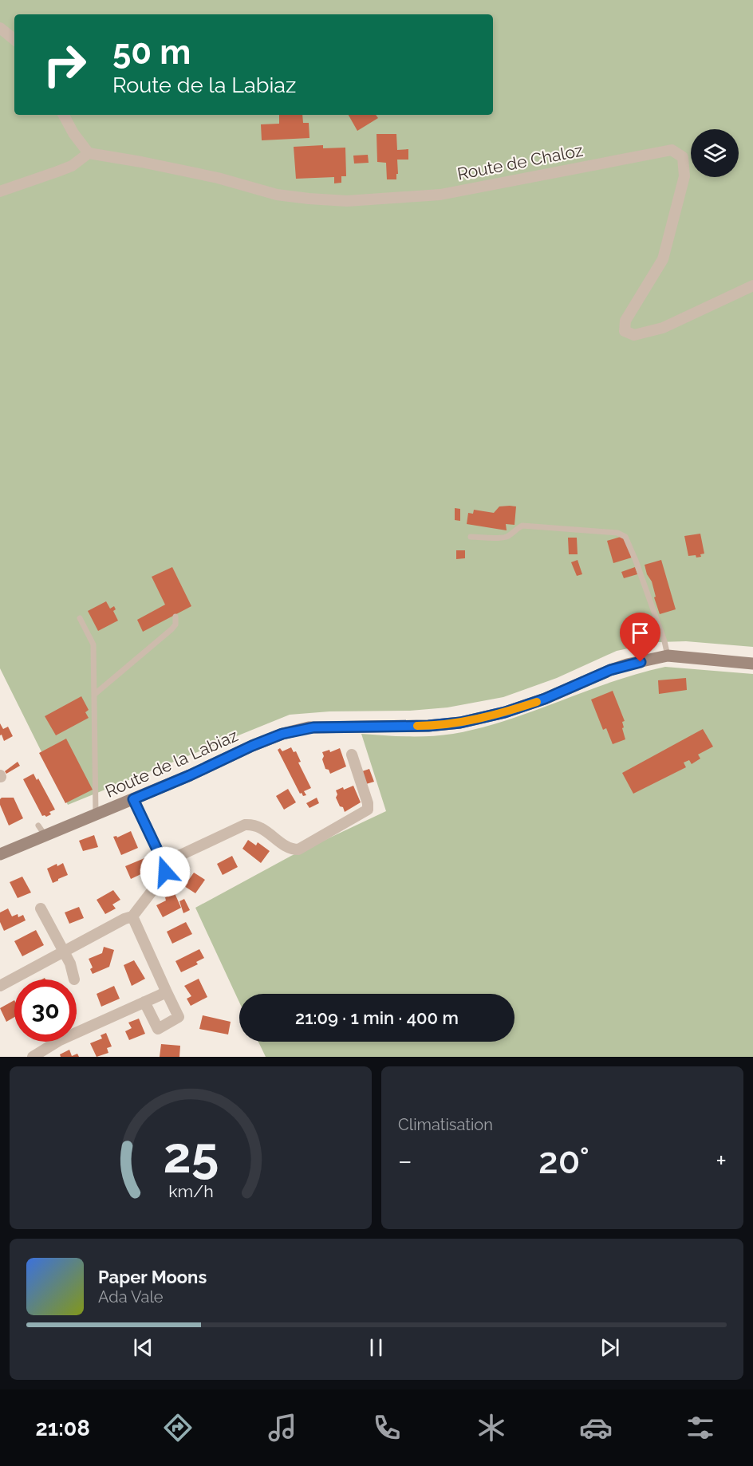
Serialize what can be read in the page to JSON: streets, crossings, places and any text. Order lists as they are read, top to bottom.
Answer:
{
  "streets": {
    "main road": ["Route de la Labiaz"],
    "street": ["Route de Chaloz"]
  },
  "page": {
    "turn": ["50 m", "Route de la Labiaz"],
    "limit": "30",
    "trip": "21:09 · 1 min · 400 m",
    "tile": "Climatisation",
    "heat": ["−", "20°", "+"],
    "song": ["Paper Moons", "Ada Vale"],
    "tabs": "21:08",
    "gauge": ["25", "km/h"]
  }
}
